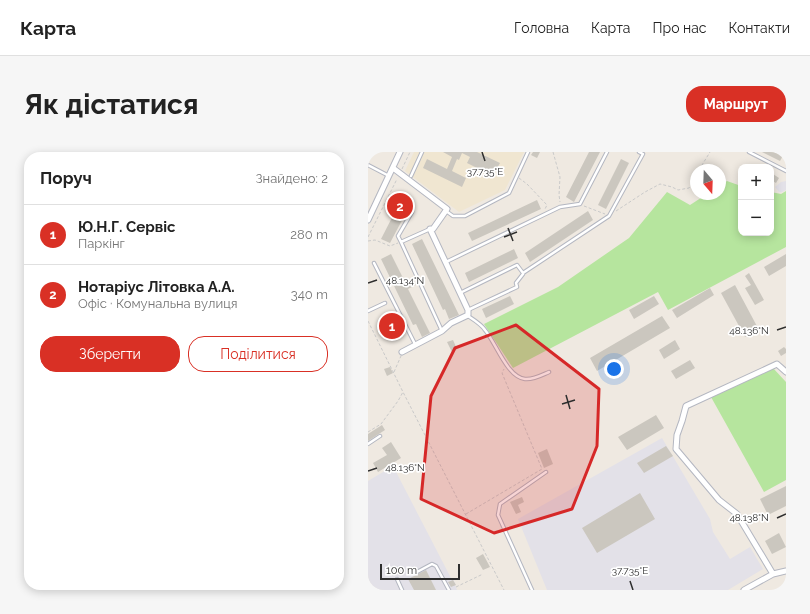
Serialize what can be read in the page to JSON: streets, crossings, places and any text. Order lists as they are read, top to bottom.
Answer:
{
  "scale_bar": "100 m",
  "north": "bottom",
  "page": {
    "header": "Карта",
    "nav": [
      "Головна",
      "Карта",
      "Про нас",
      "Контакти"
    ],
    "buttons": [
      "Маршрут",
      ["Зберегти", "Поділитися"]
    ],
    "title": "Як дістатися",
    "heading": ["Поруч", "Знайдено: 2"],
    "map_buttons": ["+", "−"],
    "pins": ["2", "1"],
    "list": [
      {
        "mark": "1",
        "name": "Ю.Н.Г. Сервіс",
        "note": "Паркінг",
        "value": "280 m"
      },
      {
        "mark": "2",
        "name": "Нотаріус Літовка А.А.",
        "note": "Офіс · Комунальна вулиця",
        "value": "340 m"
      }
    ],
    "scale": "100 m"
  },
  "coordinates": [
    "37.735°E",
    "48.134°N",
    "48.136°N",
    "48.138°N"
  ]
}
